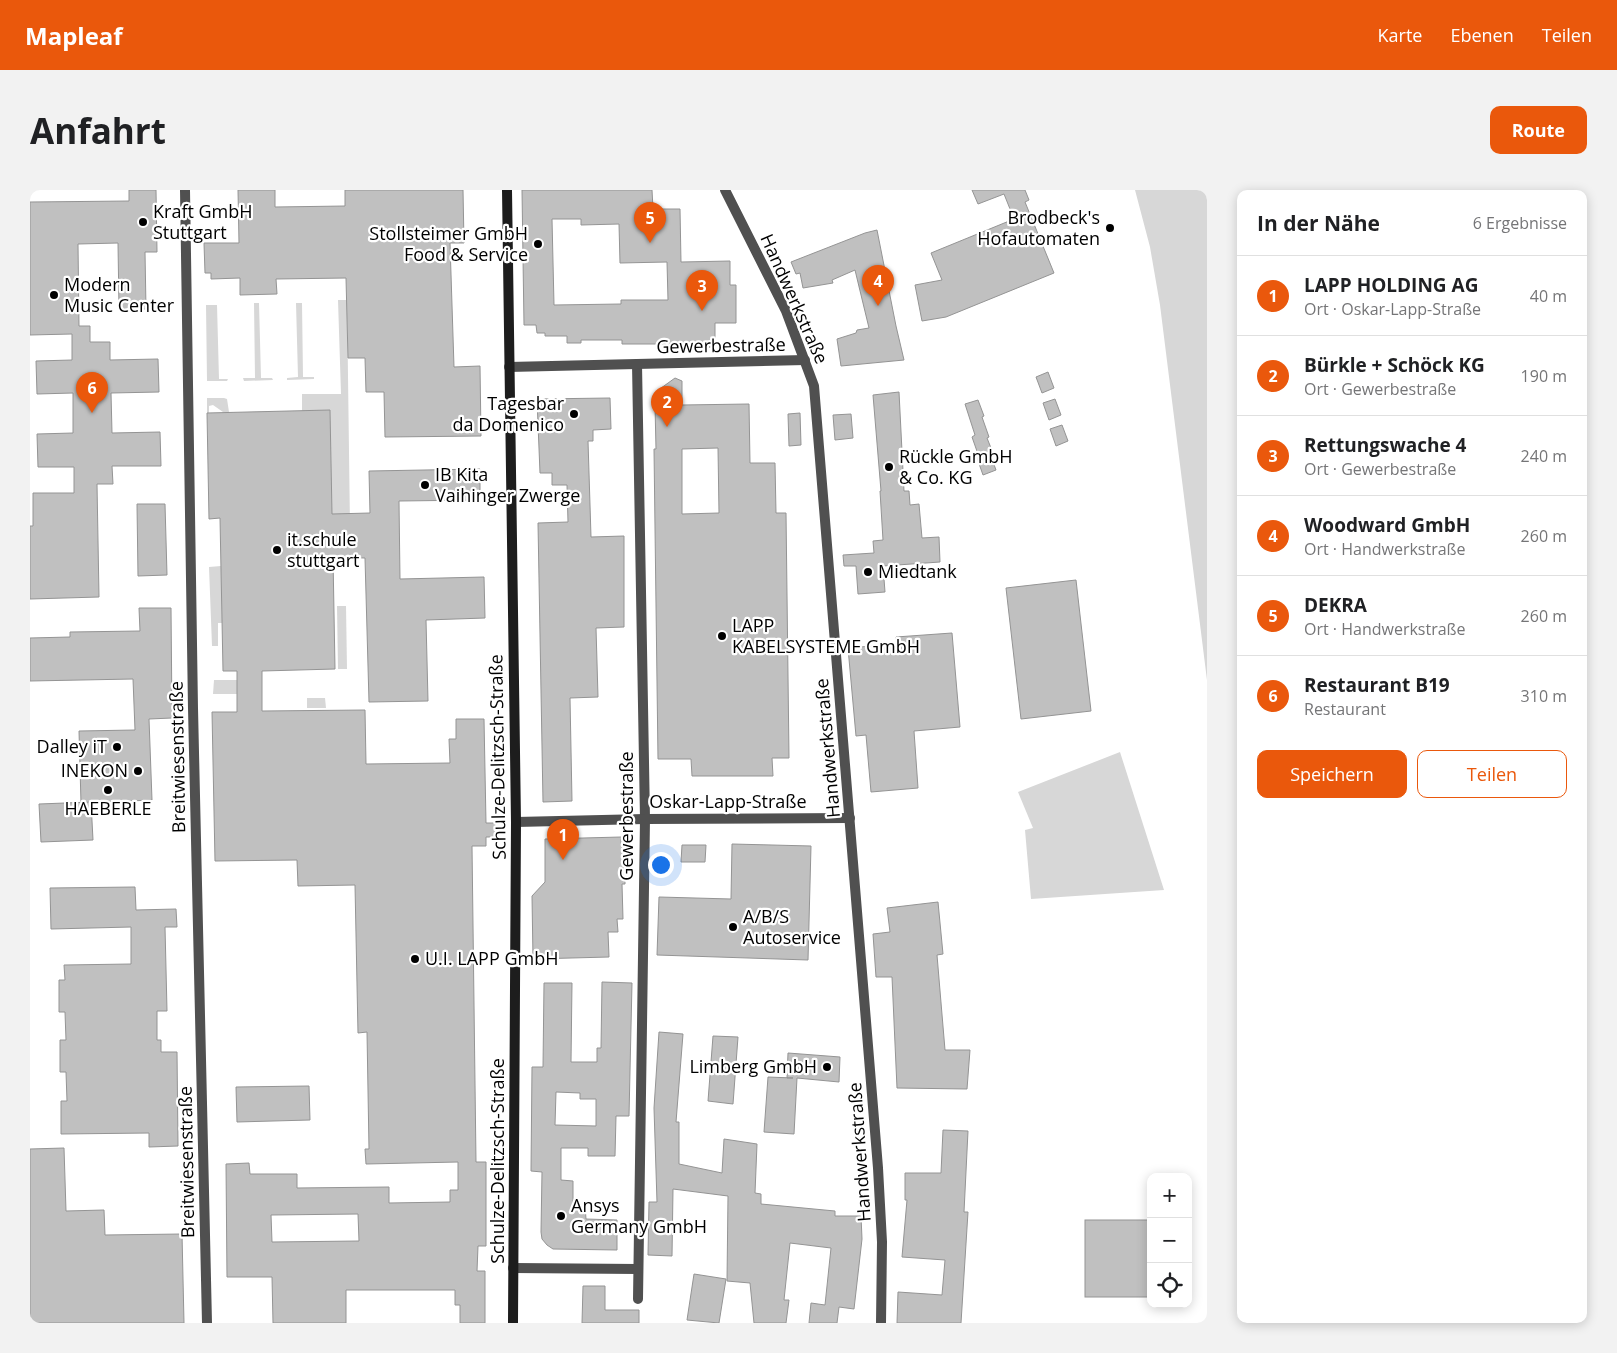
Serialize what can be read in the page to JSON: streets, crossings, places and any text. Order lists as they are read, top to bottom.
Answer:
{
  "streets": {
    "street": [
      "Handwerkstraße",
      "Gewerbestraße",
      "Breitwiesenstraße",
      "Schulze-Delitzsch-Straße",
      "Oskar-Lapp-Straße"
    ]
  },
  "crossings": [
    ["Handwerkstraße", "Gewerbestraße"],
    ["Handwerkstraße", "Oskar-Lapp-Straße"],
    ["Gewerbestraße", "Schulze-Delitzsch-Straße"],
    ["Gewerbestraße", "Oskar-Lapp-Straße"],
    ["Schulze-Delitzsch-Straße", "Oskar-Lapp-Straße"]
  ],
  "places": [
    "Kraft GmbH Stuttgart",
    "Brodbeck's Hofautomaten",
    "Stollsteimer GmbH Food & Service",
    "Modern Music Center",
    "Tagesbar da Domenico",
    "Rückle GmbH & Co. KG",
    "IB Kita Vaihinger Zwerge",
    "it.schule stuttgart",
    "Miedtank",
    "LAPP KABELSYSTEME GmbH",
    "Dalley iT",
    "INEKON",
    "HAEBERLE",
    "A/B/S Autoservice",
    "U.I. LAPP GmbH",
    "Limberg GmbH",
    "Ansys Germany GmbH"
  ],
  "page": {
    "header": "Mapleaf",
    "nav": ["Karte", "Ebenen", "Teilen"],
    "buttons": [
      "Route",
      ["Speichern", "Teilen"]
    ],
    "title": "Anfahrt",
    "heading": ["In der Nähe", "6 Ergebnisse"],
    "pins": [
      "5",
      "4",
      "3",
      "6",
      "2",
      "1"
    ],
    "list": [
      {
        "mark": "1",
        "name": "LAPP HOLDING AG",
        "note": "Ort · Oskar-Lapp-Straße",
        "value": "40 m"
      },
      {
        "mark": "2",
        "name": "Bürkle + Schöck KG",
        "note": "Ort · Gewerbestraße",
        "value": "190 m"
      },
      {
        "mark": "3",
        "name": "Rettungswache 4",
        "note": "Ort · Gewerbestraße",
        "value": "240 m"
      },
      {
        "mark": "4",
        "name": "Woodward GmbH",
        "note": "Ort · Handwerkstraße",
        "value": "260 m"
      },
      {
        "mark": "5",
        "name": "DEKRA",
        "note": "Ort · Handwerkstraße",
        "value": "260 m"
      },
      {
        "mark": "6",
        "name": "Restaurant B19",
        "note": "Restaurant",
        "value": "310 m"
      }
    ],
    "map_buttons": ["+", "−"]
  }
}
